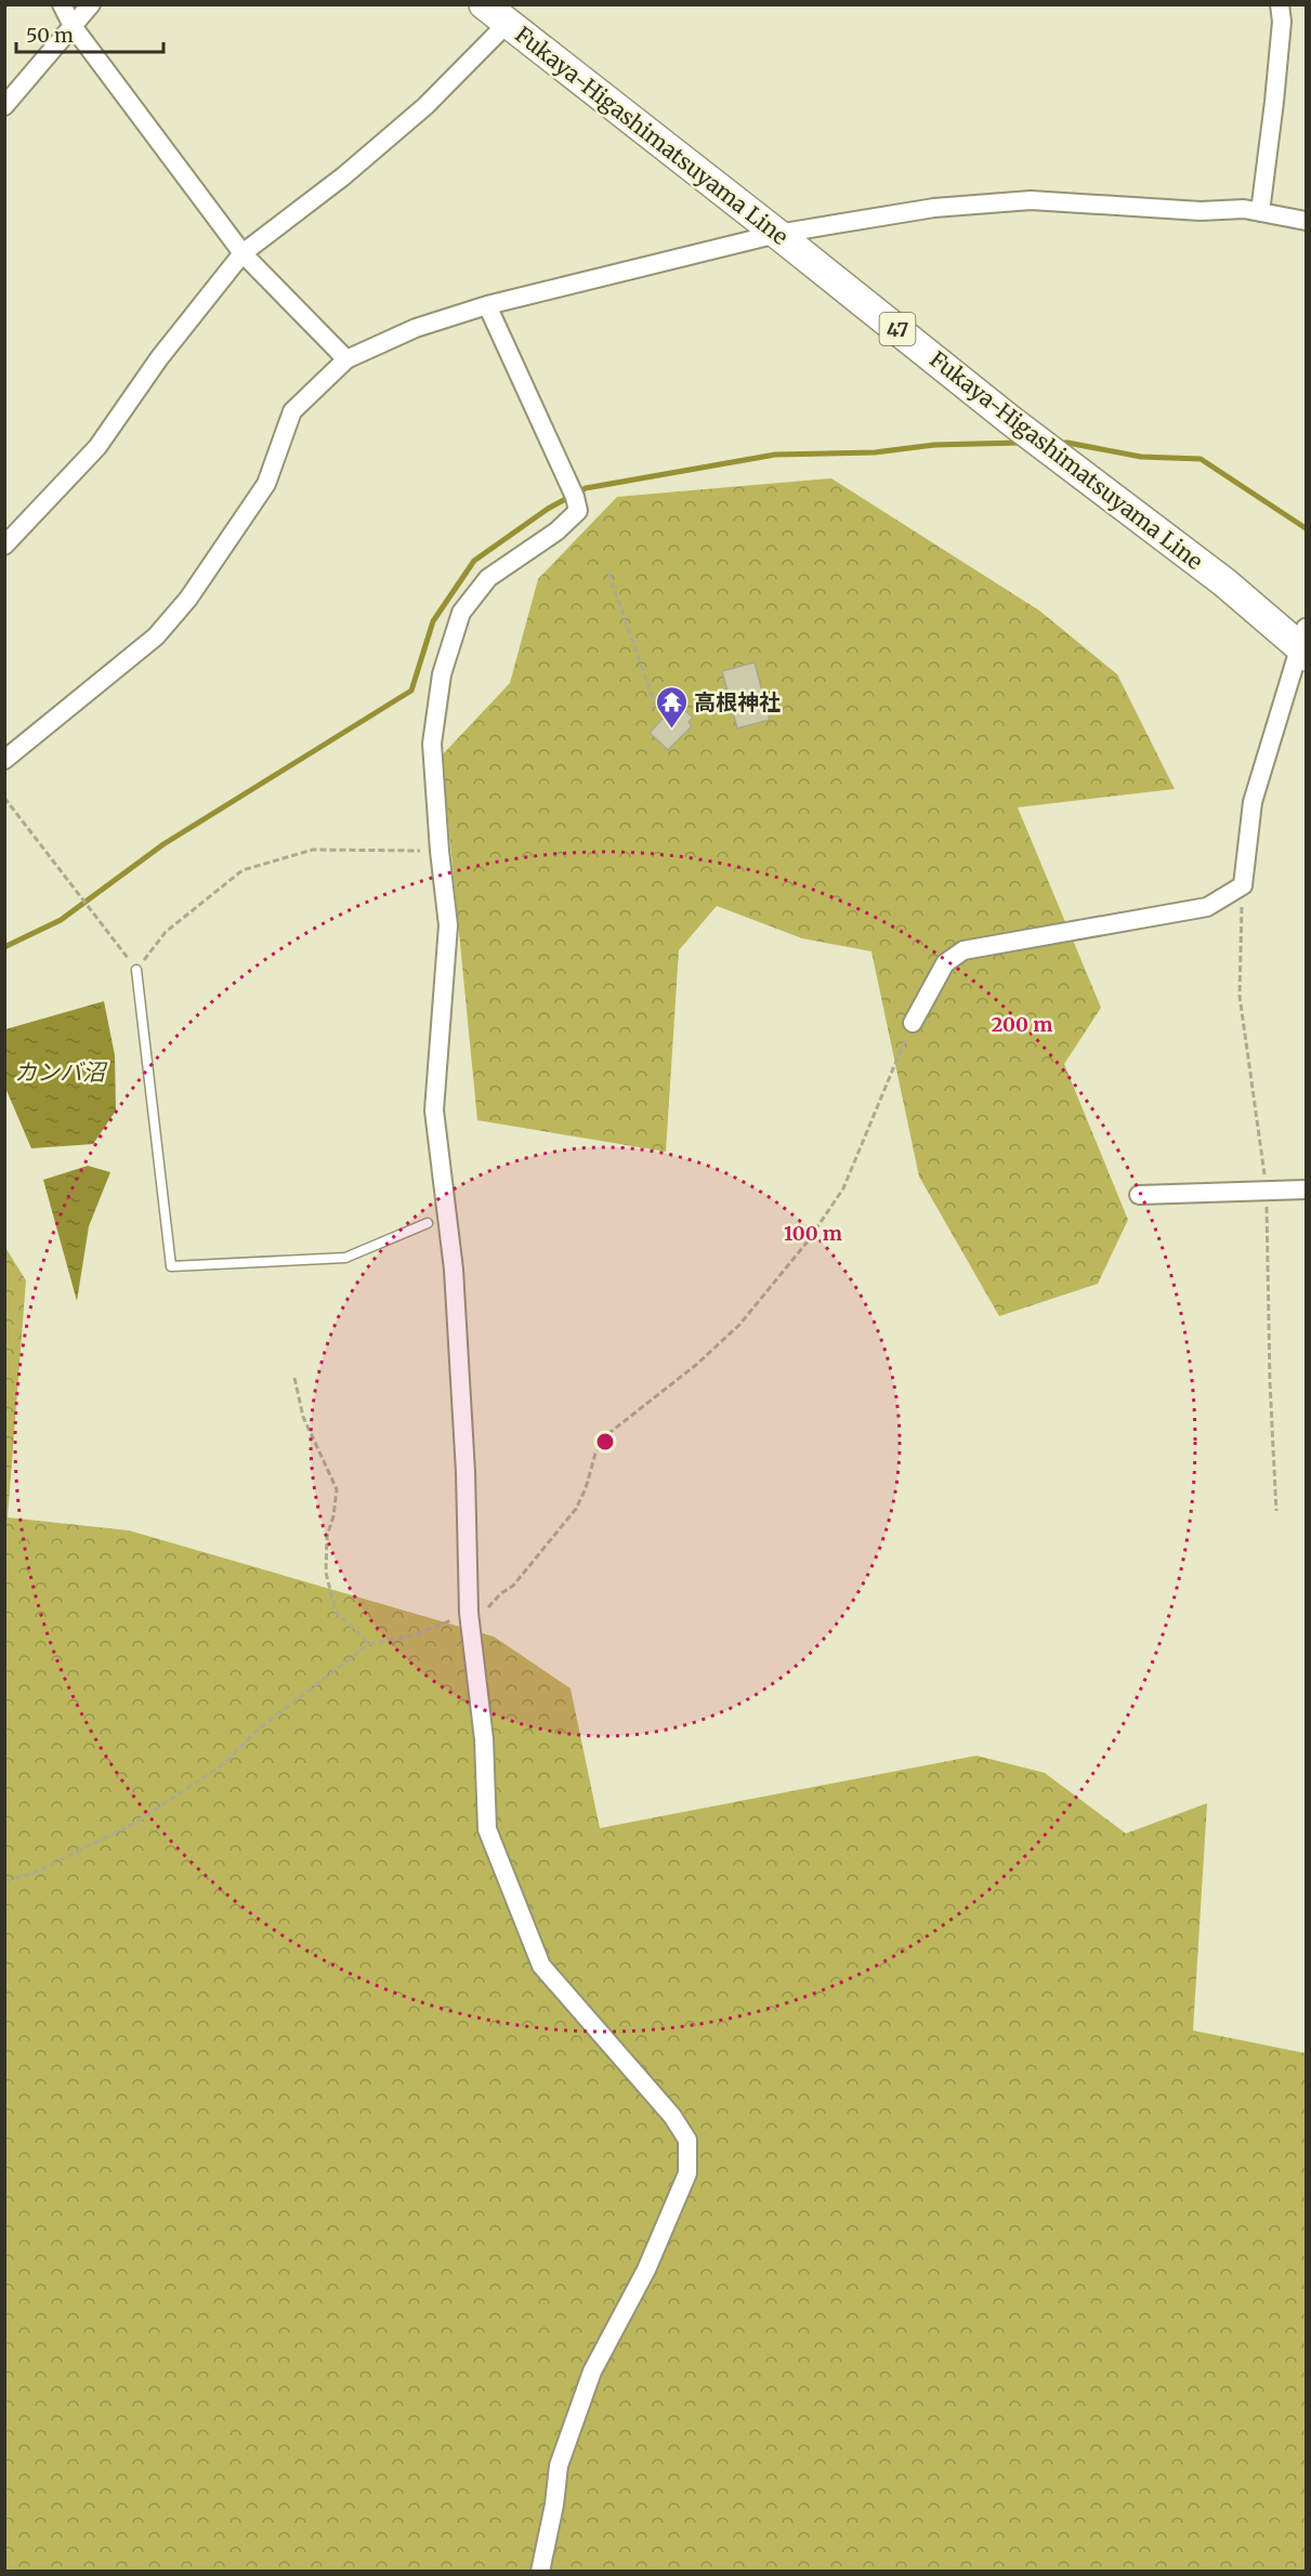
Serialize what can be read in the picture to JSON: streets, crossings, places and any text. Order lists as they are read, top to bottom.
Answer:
{
  "streets": {
    "main road": ["Fukaya-Higashimatsuyama Line", "47"]
  },
  "water": ["カンバ沼"],
  "places": {
    "temple": ["高根神社"]
  },
  "scale_bar": "50 m",
  "rings": ["200 m", "100 m"]
}
